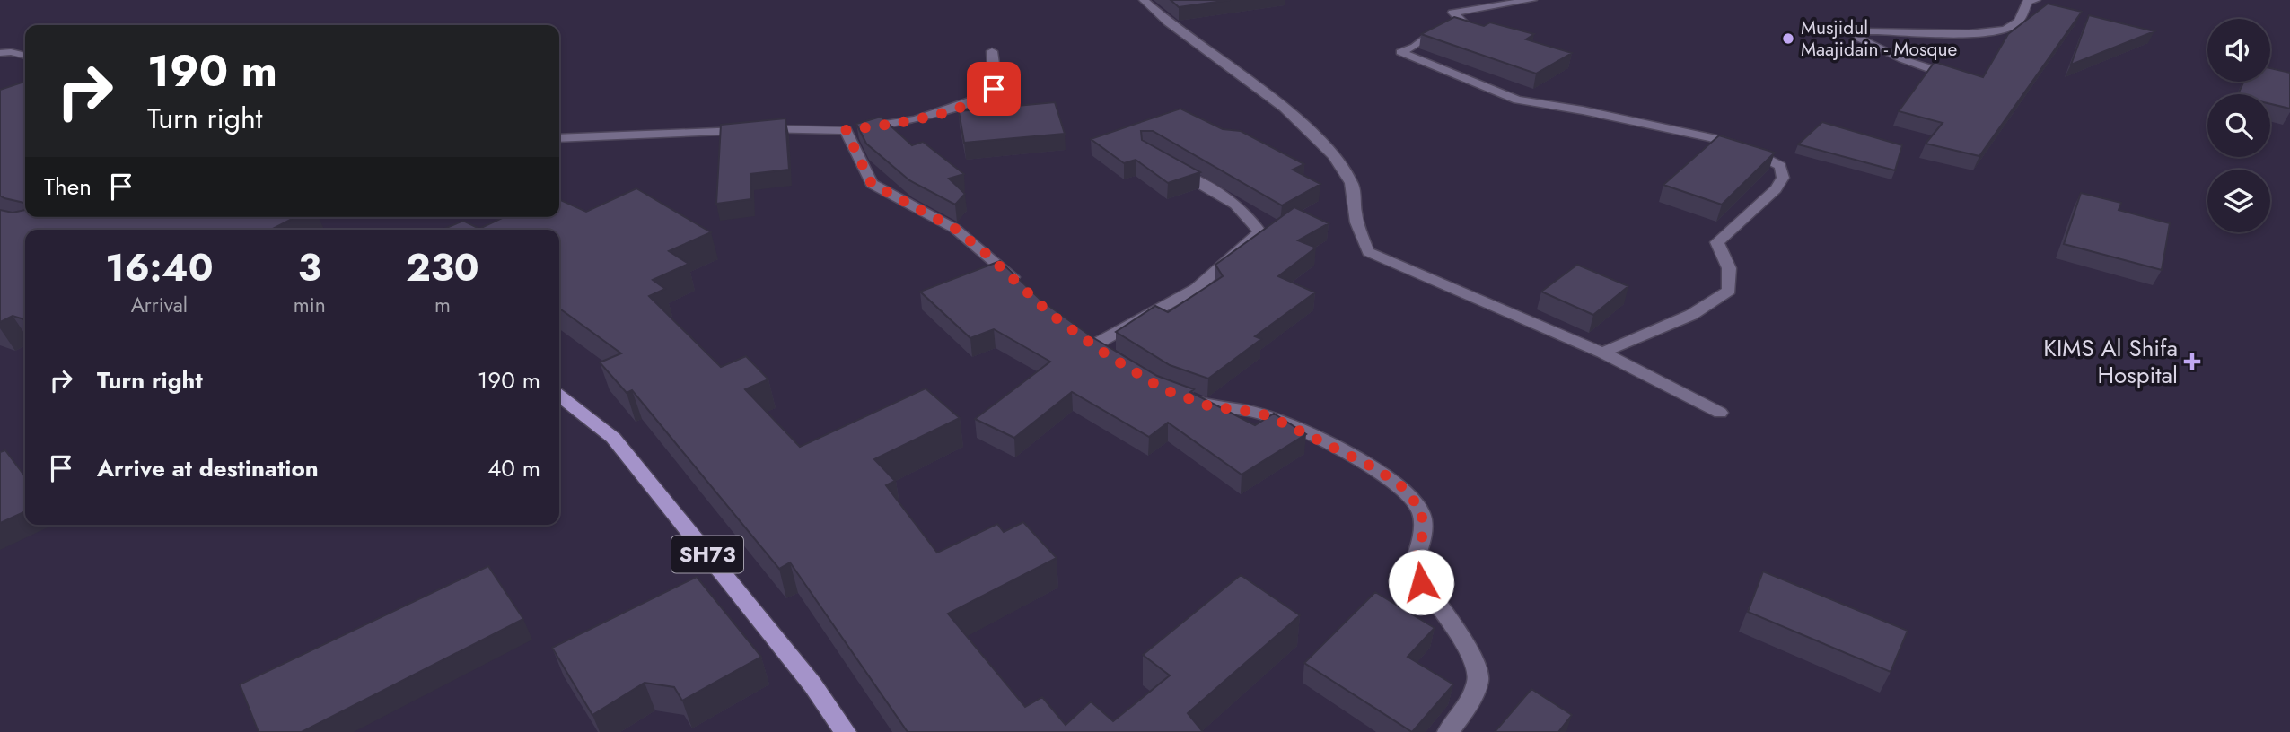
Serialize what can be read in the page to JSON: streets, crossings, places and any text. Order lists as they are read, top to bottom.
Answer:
{
  "streets": {
    "main road": ["SH73"]
  },
  "places": {
    "other": ["Musjidul Maajidain - Mosque"],
    "health": ["KIMS Al Shifa Hospital"]
  },
  "page": {
    "turn": ["190 m", "Turn right"],
    "then": "Then",
    "eta": [
      "16:40",
      "Arrival",
      "3",
      "min",
      "230",
      "m"
    ],
    "list": [
      {
        "name": "Turn right",
        "value": "190 m"
      },
      {
        "name": "Arrive at destination",
        "value": "40 m"
      }
    ]
  }
}
